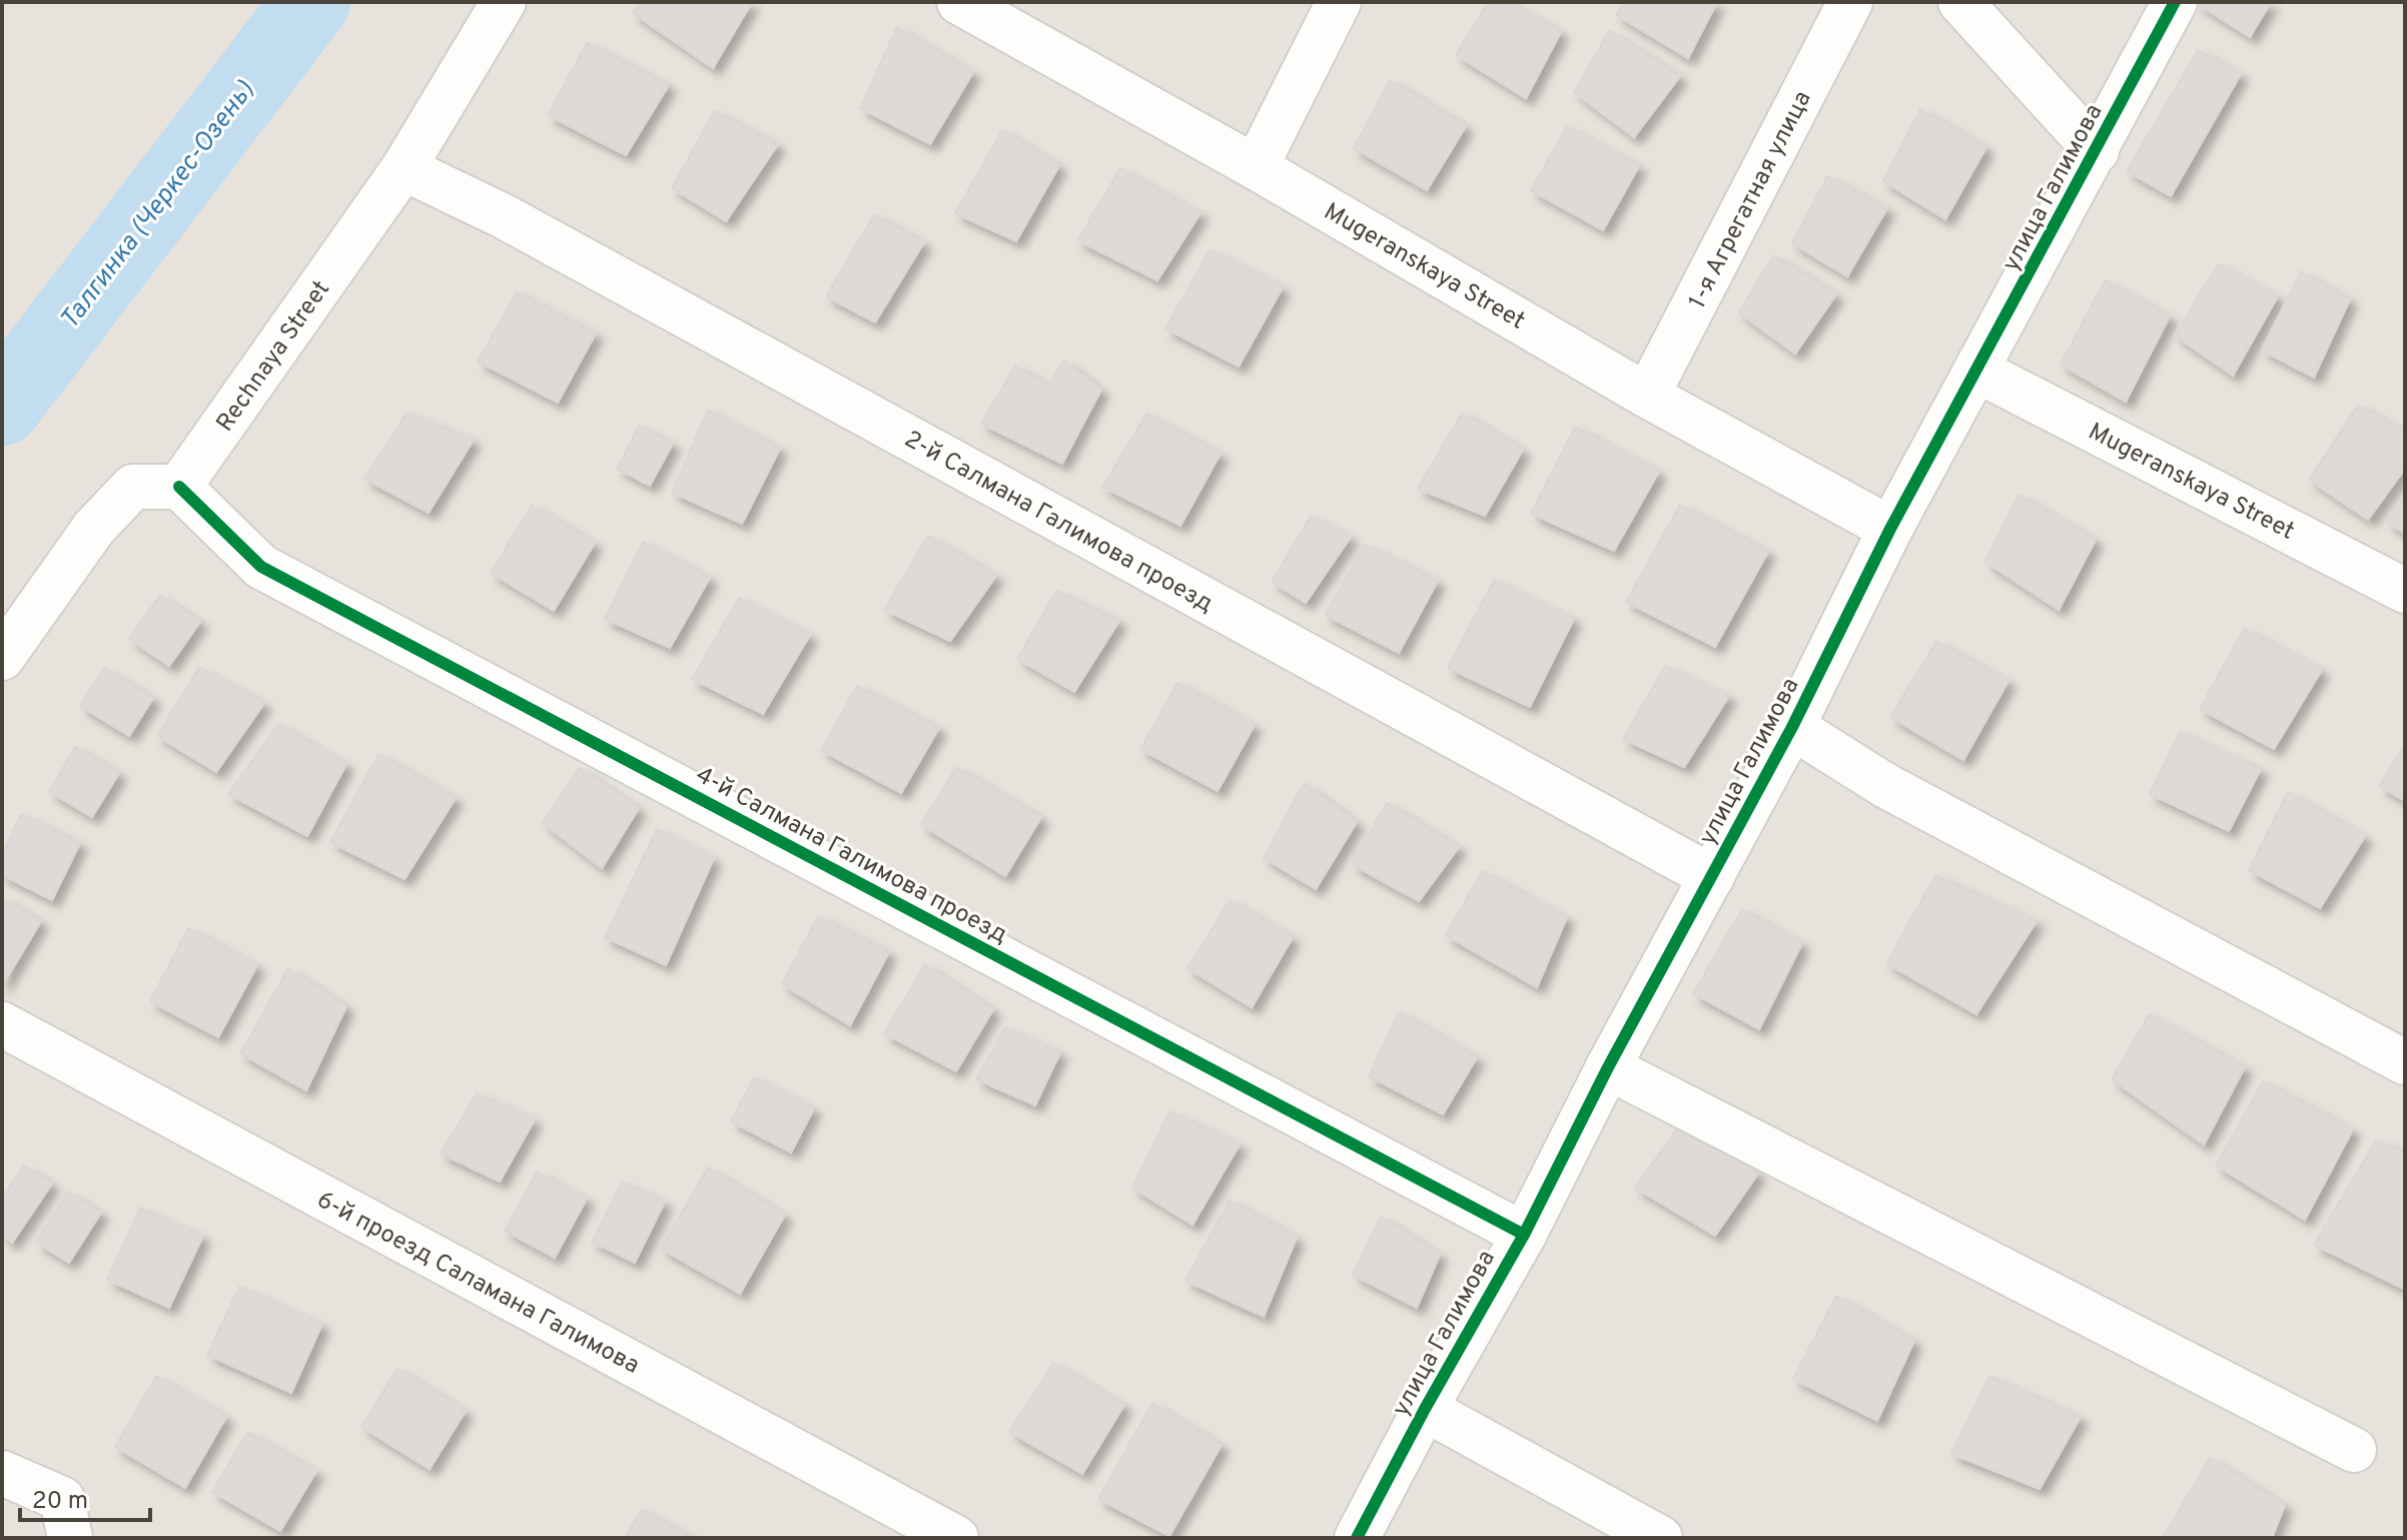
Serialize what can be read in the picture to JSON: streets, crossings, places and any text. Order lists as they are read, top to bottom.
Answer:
{
  "streets": {
    "street": [
      "улица Галимова",
      "1-я Агрегатная улица",
      "Mugeranskaya Street",
      "Rechnaya Street",
      "2-й Салмана Галимова проезд",
      "4-й Салмана Галимова проезд",
      "6-й проезд Саламана Галимова"
    ]
  },
  "crossings": [
    ["улица Галимова", "Mugeranskaya Street"],
    ["улица Галимова", "2-й Салмана Галимова проезд"],
    ["улица Галимова", "4-й Салмана Галимова проезд"],
    ["1-я Агрегатная улица", "Mugeranskaya Street"],
    ["Rechnaya Street", "2-й Салмана Галимова проезд"],
    ["Rechnaya Street", "4-й Салмана Галимова проезд"]
  ],
  "water": ["Талгинка (Черкес-Озень)"],
  "scale_bar": "20 m"
}
